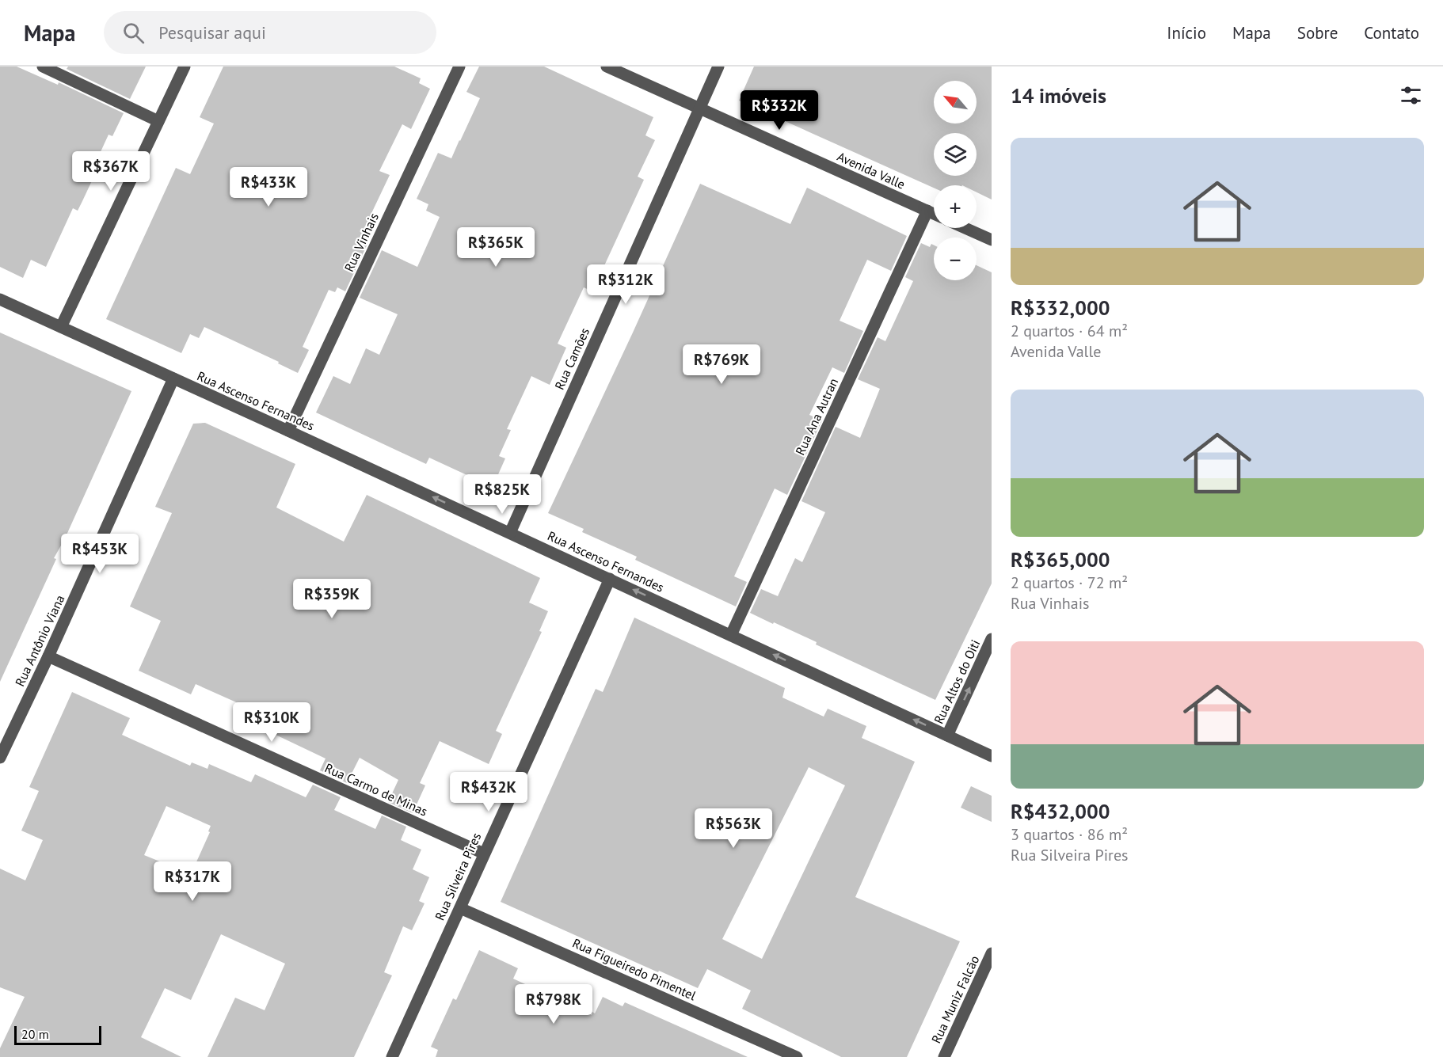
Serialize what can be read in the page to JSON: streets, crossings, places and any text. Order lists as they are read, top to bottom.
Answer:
{
  "streets": {
    "street": [
      "Avenida Valle",
      "Rua Vinhais",
      "Rua Camões",
      "Rua Ascenso Fernandes",
      "Rua Ana Autran",
      "Rua Antônio Viana",
      "Rua Altos do Oiti",
      "Rua Carmo de Minas",
      "Rua Silveira Pires",
      "Rua Figueiredo Pimentel",
      "Rua Muniz Falcão"
    ]
  },
  "crossings": [
    ["Avenida Valle", "Rua Camões"],
    ["Avenida Valle", "Rua Ana Autran"],
    ["Rua Vinhais", "Rua Ascenso Fernandes"],
    ["Rua Camões", "Rua Ascenso Fernandes"],
    ["Rua Ascenso Fernandes", "Rua Ana Autran"],
    ["Rua Ascenso Fernandes", "Rua Antônio Viana"],
    ["Rua Ascenso Fernandes", "Rua Altos do Oiti"],
    ["Rua Ascenso Fernandes", "Rua Silveira Pires"],
    ["Rua Antônio Viana", "Rua Carmo de Minas"],
    ["Rua Carmo de Minas", "Rua Silveira Pires"],
    ["Rua Silveira Pires", "Rua Figueiredo Pimentel"]
  ],
  "one_way": ["Rua Ascenso Fernandes", "Rua Altos do Oiti"],
  "scale_bar": "20 m",
  "north": "top left",
  "page": {
    "header": "Mapa",
    "search": "Pesquisar aqui",
    "nav": [
      "Início",
      "Mapa",
      "Sobre",
      "Contato"
    ],
    "heading": "14 imóveis",
    "map_buttons": ["+", "−"],
    "price": [
      "R$332K",
      "R$367K",
      "R$433K",
      "R$365K",
      "R$312K",
      "R$769K",
      "R$825K",
      "R$453K",
      "R$359K",
      "R$310K",
      "R$432K",
      "R$563K",
      "R$317K",
      "R$798K"
    ],
    "list": [
      {
        "name": "R$332,000",
        "note": "2 quartos · 64 m² · Avenida Valle"
      },
      {
        "name": "R$365,000",
        "note": "2 quartos · 72 m² · Rua Vinhais"
      },
      {
        "name": "R$432,000",
        "note": "3 quartos · 86 m² · Rua Silveira Pires"
      }
    ],
    "scale": "20 m"
  }
}
